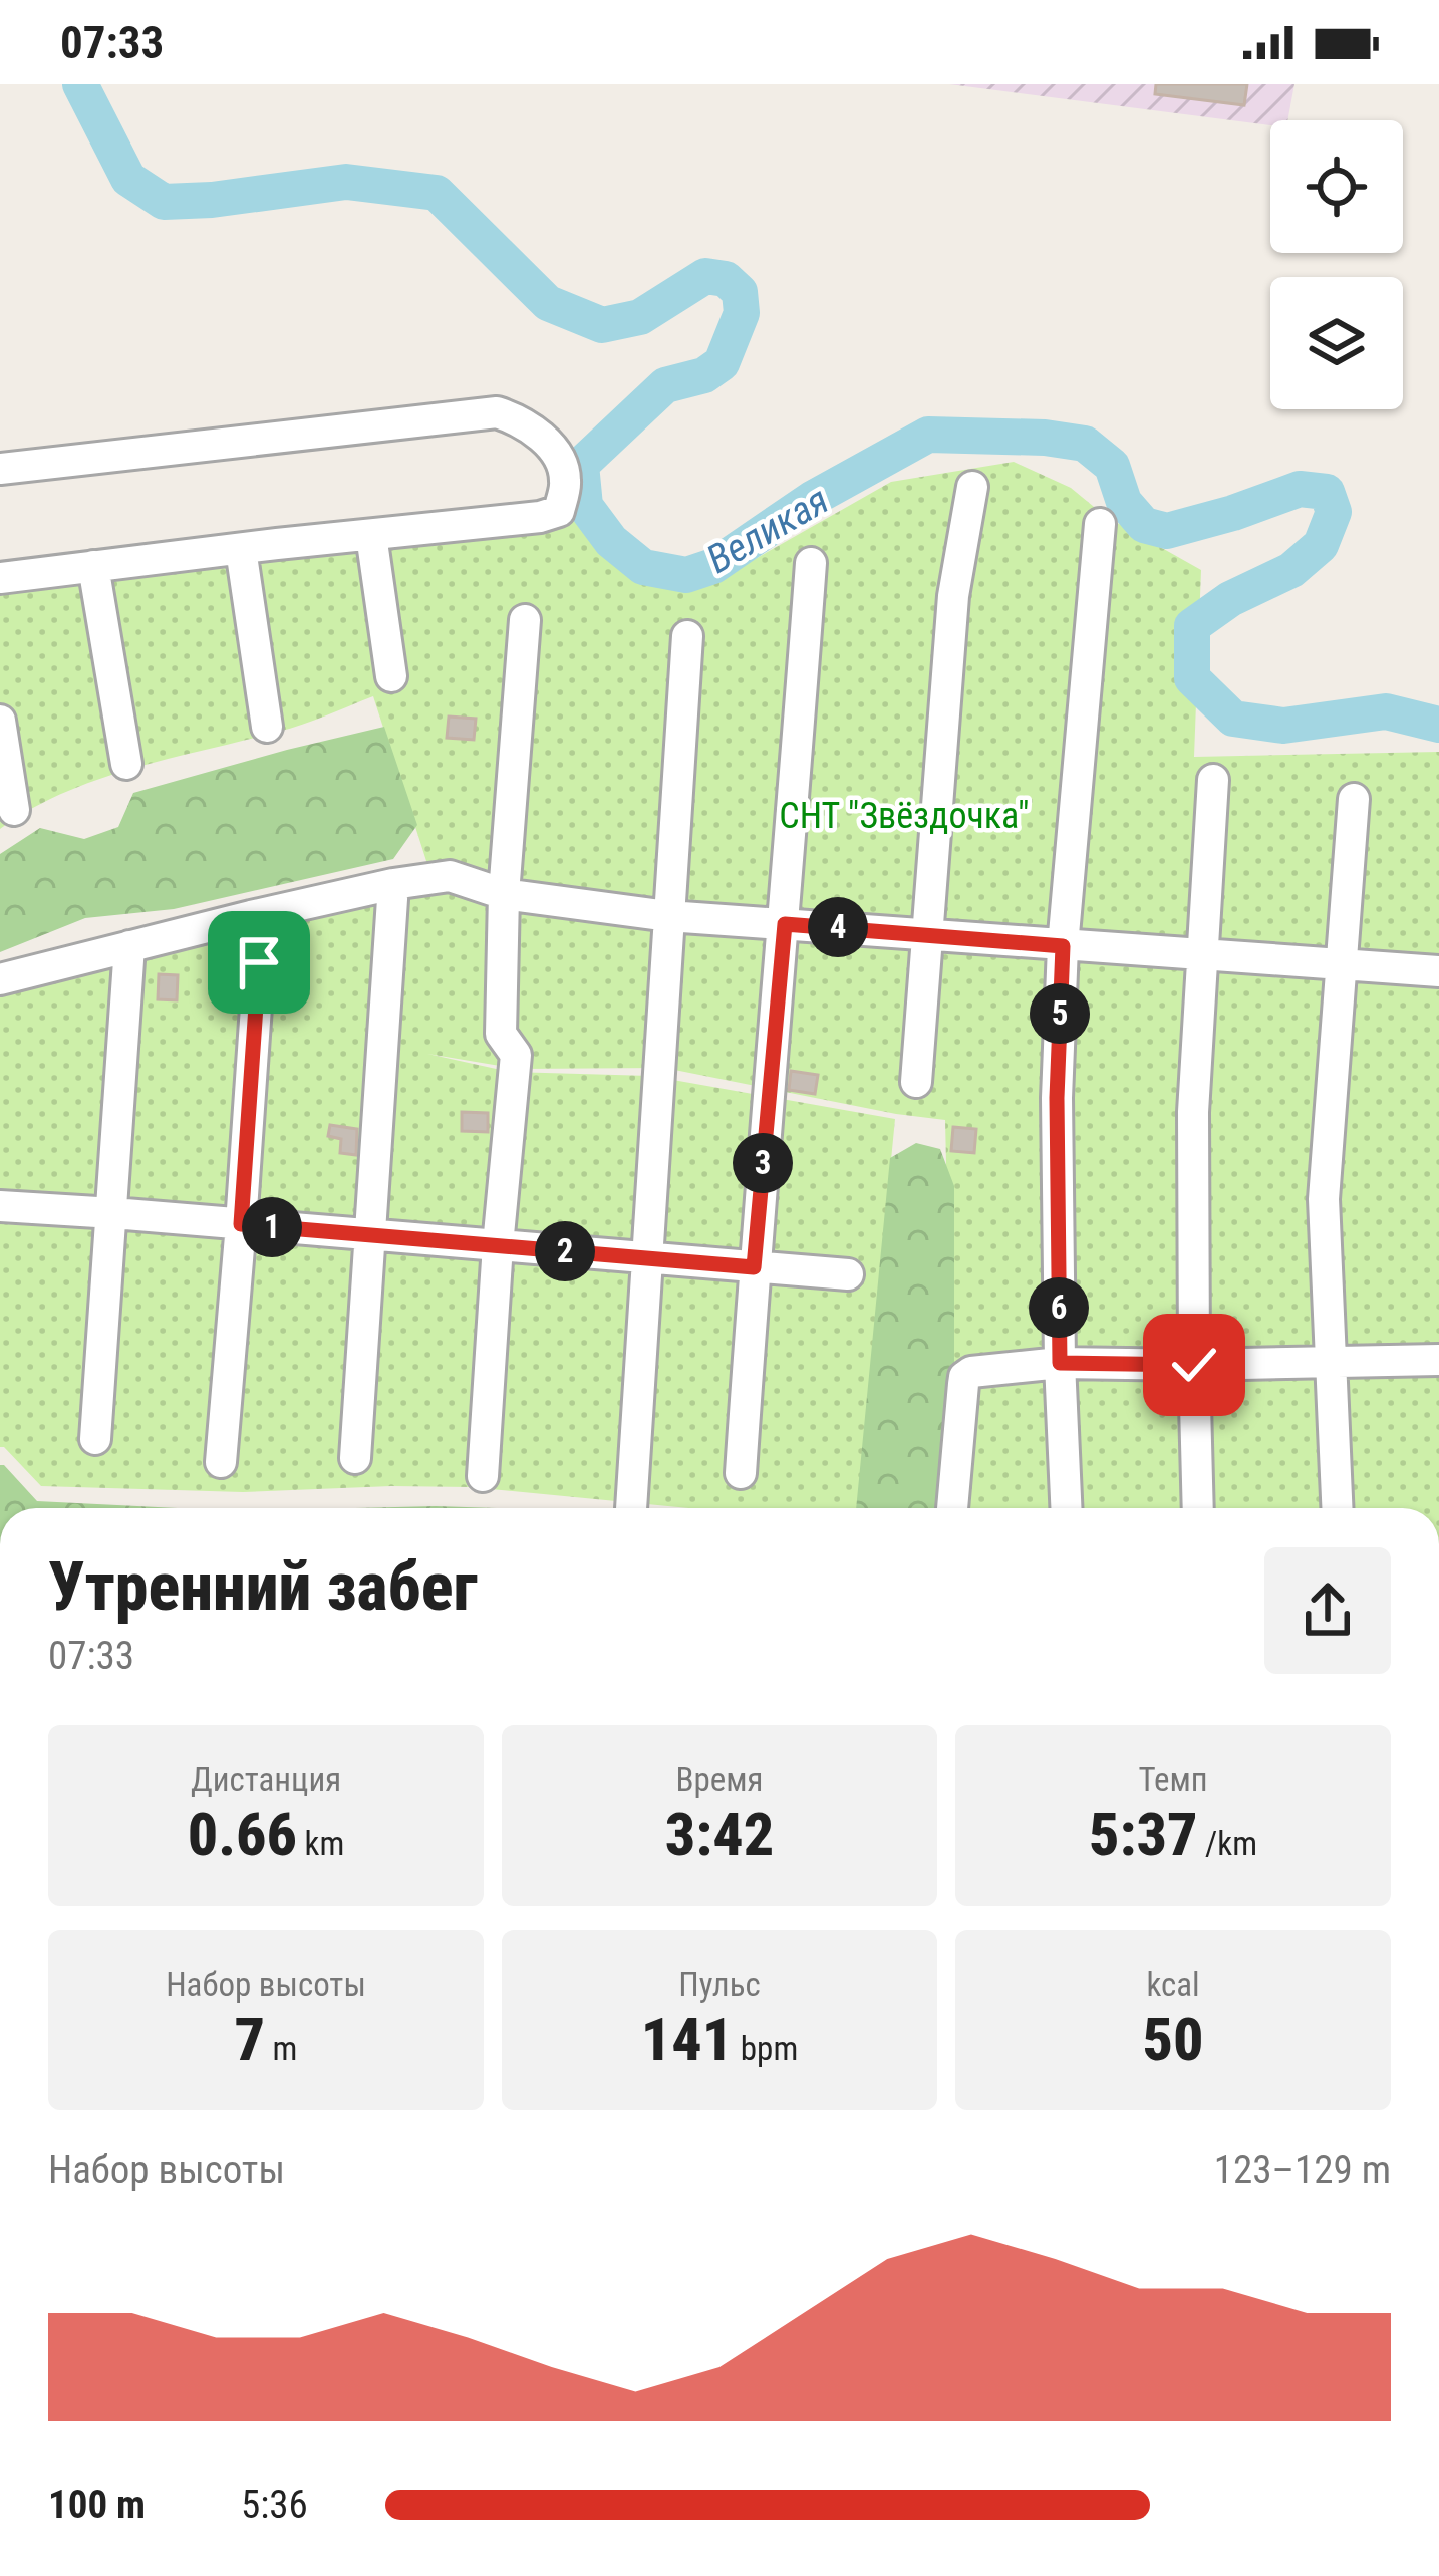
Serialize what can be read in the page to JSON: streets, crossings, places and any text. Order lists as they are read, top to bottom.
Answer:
{
  "water": ["Великая"],
  "parks": ["СНТ \"Звёздочка\""],
  "page": {
    "status": "07:33",
    "pins": [
      "4",
      "5",
      "3",
      "1",
      "2",
      "6"
    ],
    "heading": ["Утренний забег", "07:33"],
    "stats": [
      ["Дистанция", "0.66 km"],
      ["Время", "3:42"],
      ["Темп", "5:37 /km"],
      ["Набор высоты", "7 m"],
      ["Пульс", "141 bpm"],
      ["kcal", "50"]
    ],
    "chart": ["Набор высоты", "123–129 m"],
    "list": [
      {
        "name": "100 m",
        "note": "5:36"
      }
    ]
  }
}
